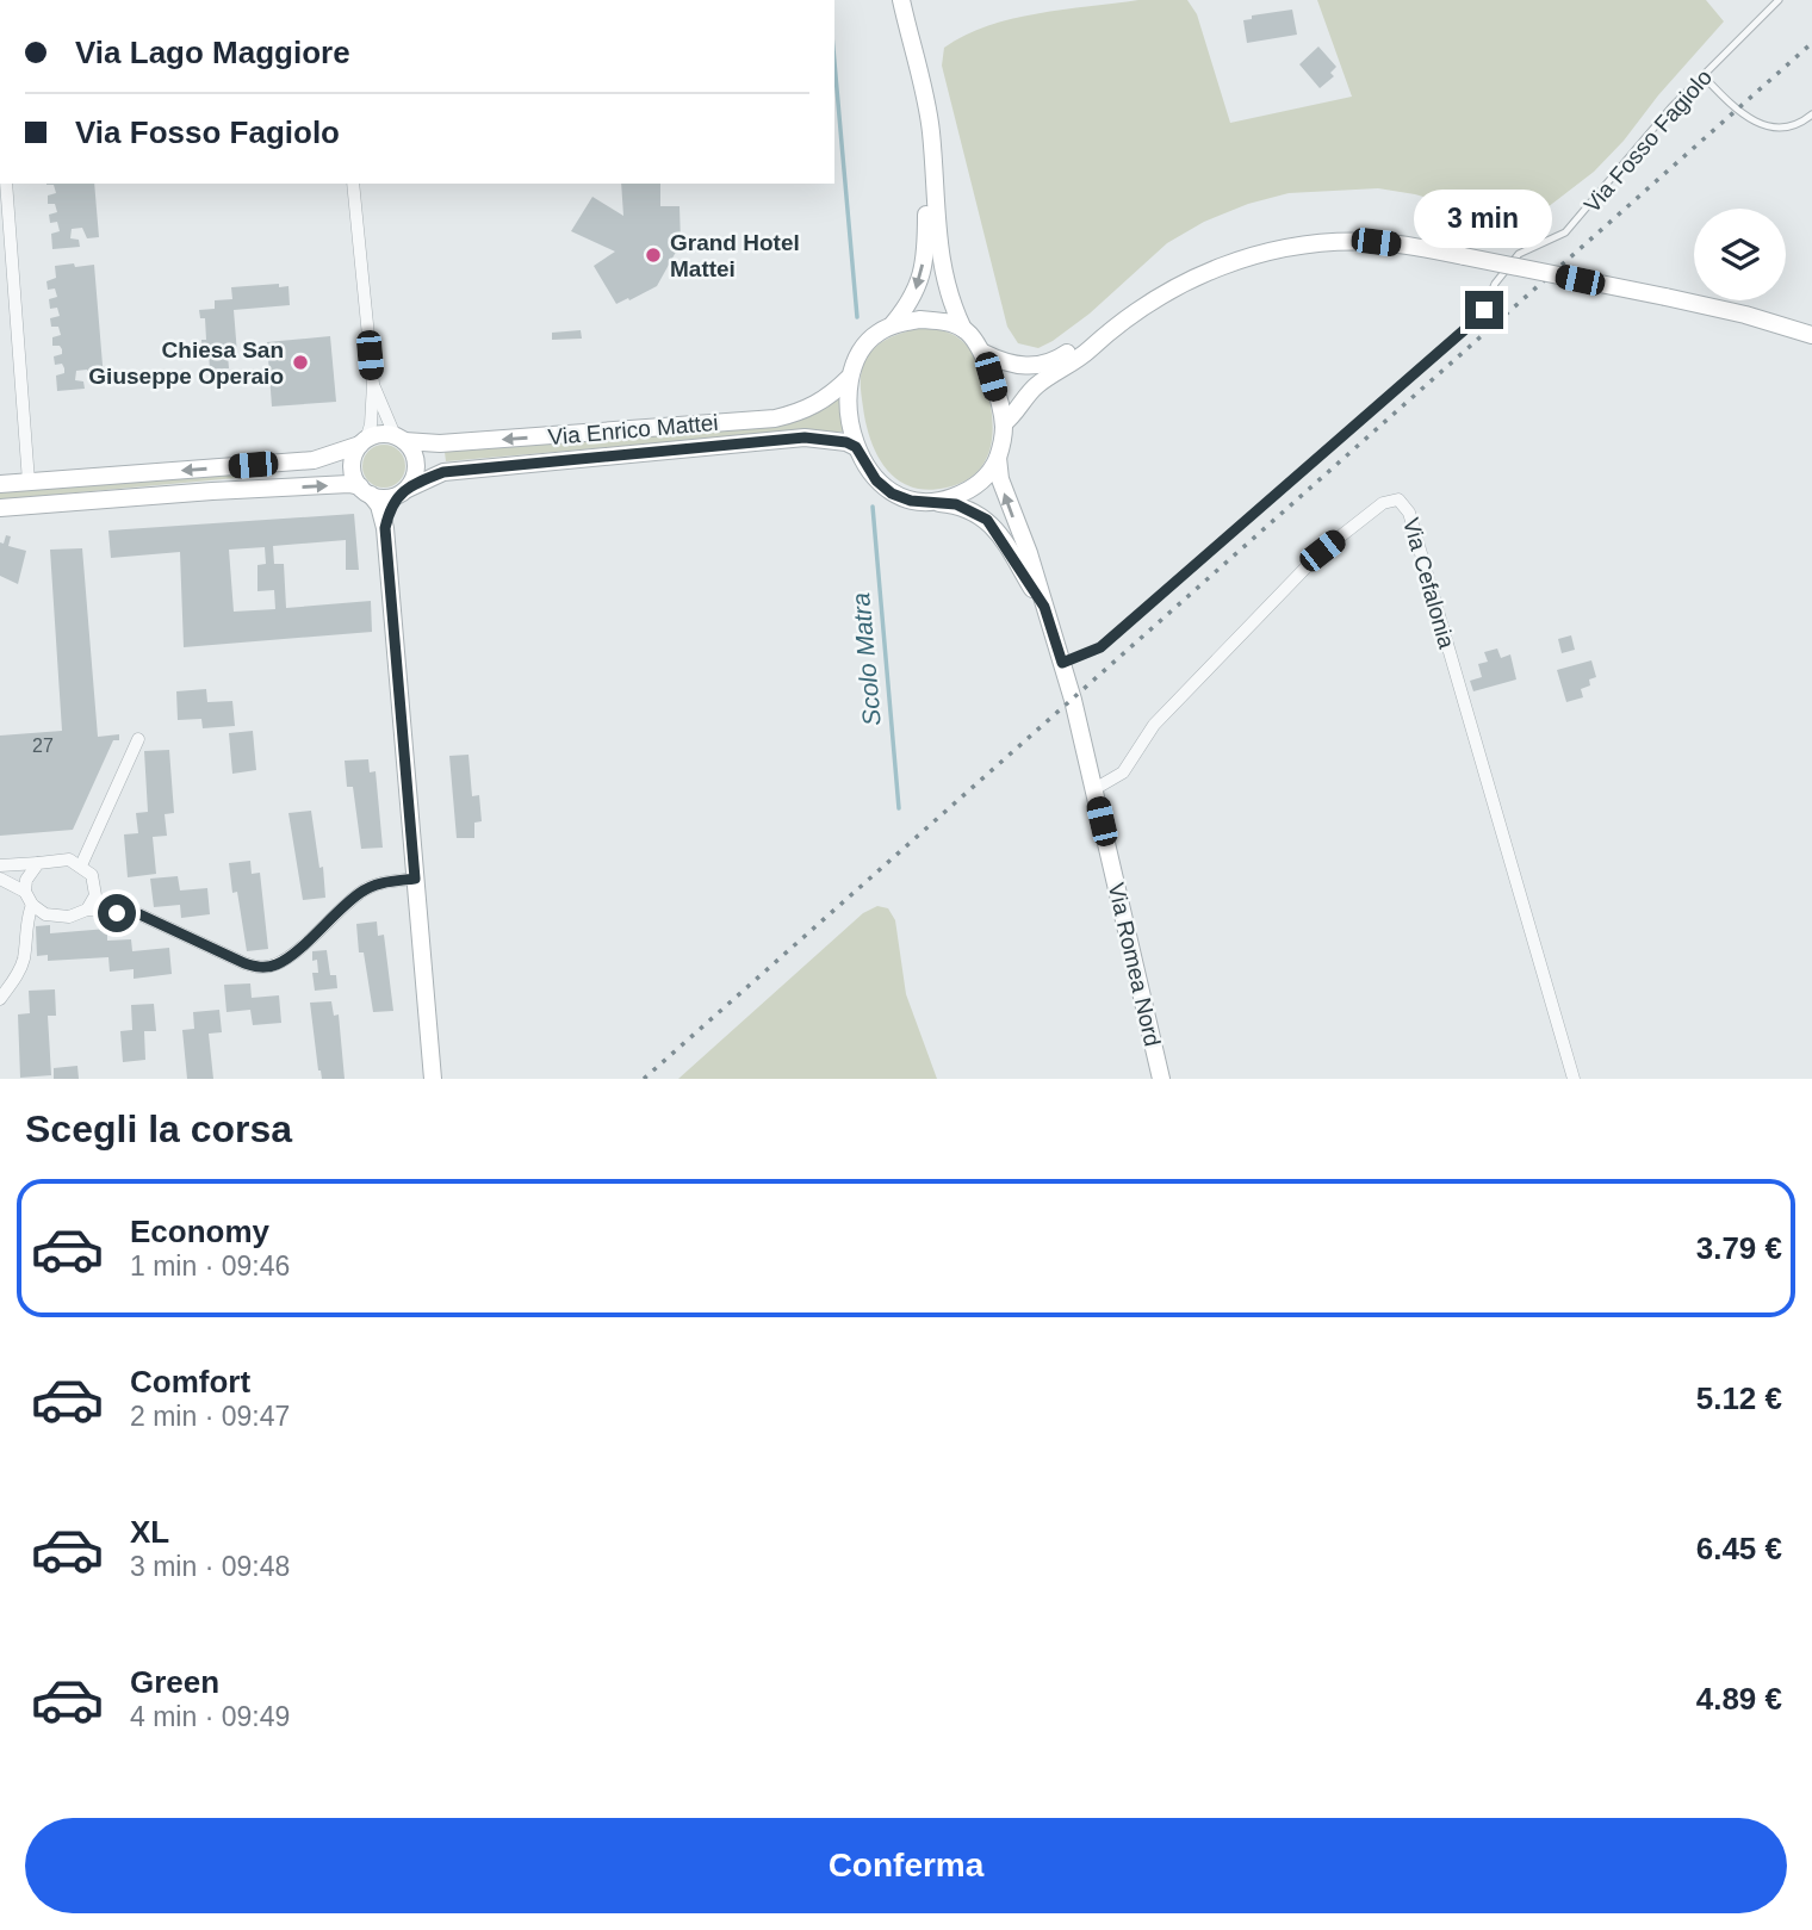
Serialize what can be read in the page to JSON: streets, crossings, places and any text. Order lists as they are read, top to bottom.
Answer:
{
  "streets": {
    "main road": ["Via Enrico Mattei", "Via Romea Nord"],
    "street": ["Via Cefalonia"],
    "lane": ["Via Fosso Fagiolo"]
  },
  "crossings": [
    ["Via Fosso Fagiolo", "Via Romea Nord"],
    ["Via Enrico Mattei", "Via Romea Nord"],
    ["Via Cefalonia", "Via Romea Nord"]
  ],
  "water": ["Scolo Matra"],
  "places": ["Grand Hotel Mattei", "Chiesa San Giuseppe Operaio"],
  "house_numbers": ["27"],
  "page": {
    "banner": ["Via Lago Maggiore", "Via Fosso Fagiolo"],
    "bubble": "3 min",
    "heading": "Scegli la corsa",
    "list": [
      {
        "name": "Economy",
        "note": "1 min · 09:46",
        "value": "3.79 €"
      },
      {
        "name": "Comfort",
        "note": "2 min · 09:47",
        "value": "5.12 €"
      },
      {
        "name": "XL",
        "note": "3 min · 09:48",
        "value": "6.45 €"
      },
      {
        "name": "Green",
        "note": "4 min · 09:49",
        "value": "4.89 €"
      }
    ],
    "buttons": "Conferma"
  }
}
